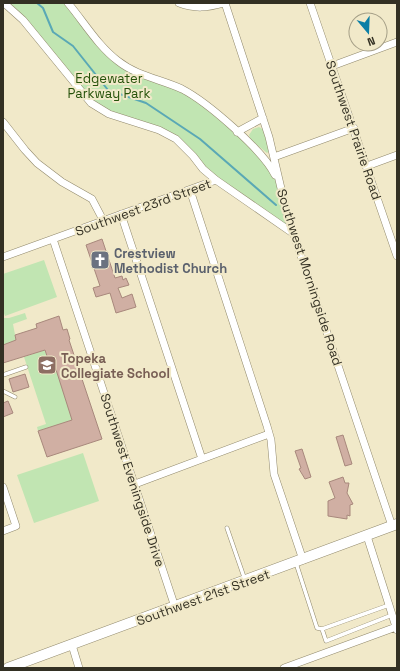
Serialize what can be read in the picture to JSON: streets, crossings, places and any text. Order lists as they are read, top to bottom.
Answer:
{
  "streets": {
    "main road": ["Southwest 21st Street"],
    "street": [
      "Southwest Prairie Road",
      "Southwest 23rd Street",
      "Southwest Morningside Road",
      "Southwest Eveningside Drive"
    ]
  },
  "crossings": [
    ["Southwest 23rd Street", "Southwest Morningside Road"],
    ["Southwest 23rd Street", "Southwest Eveningside Drive"],
    ["Southwest Morningside Road", "Southwest 21st Street"],
    ["Southwest Eveningside Drive", "Southwest 21st Street"]
  ],
  "parks": ["Edgewater Parkway Park"],
  "places": {
    "church": ["Crestview Methodist Church"],
    "school or university": ["Topeka Collegiate School"]
  },
  "north": "bottom"
}
